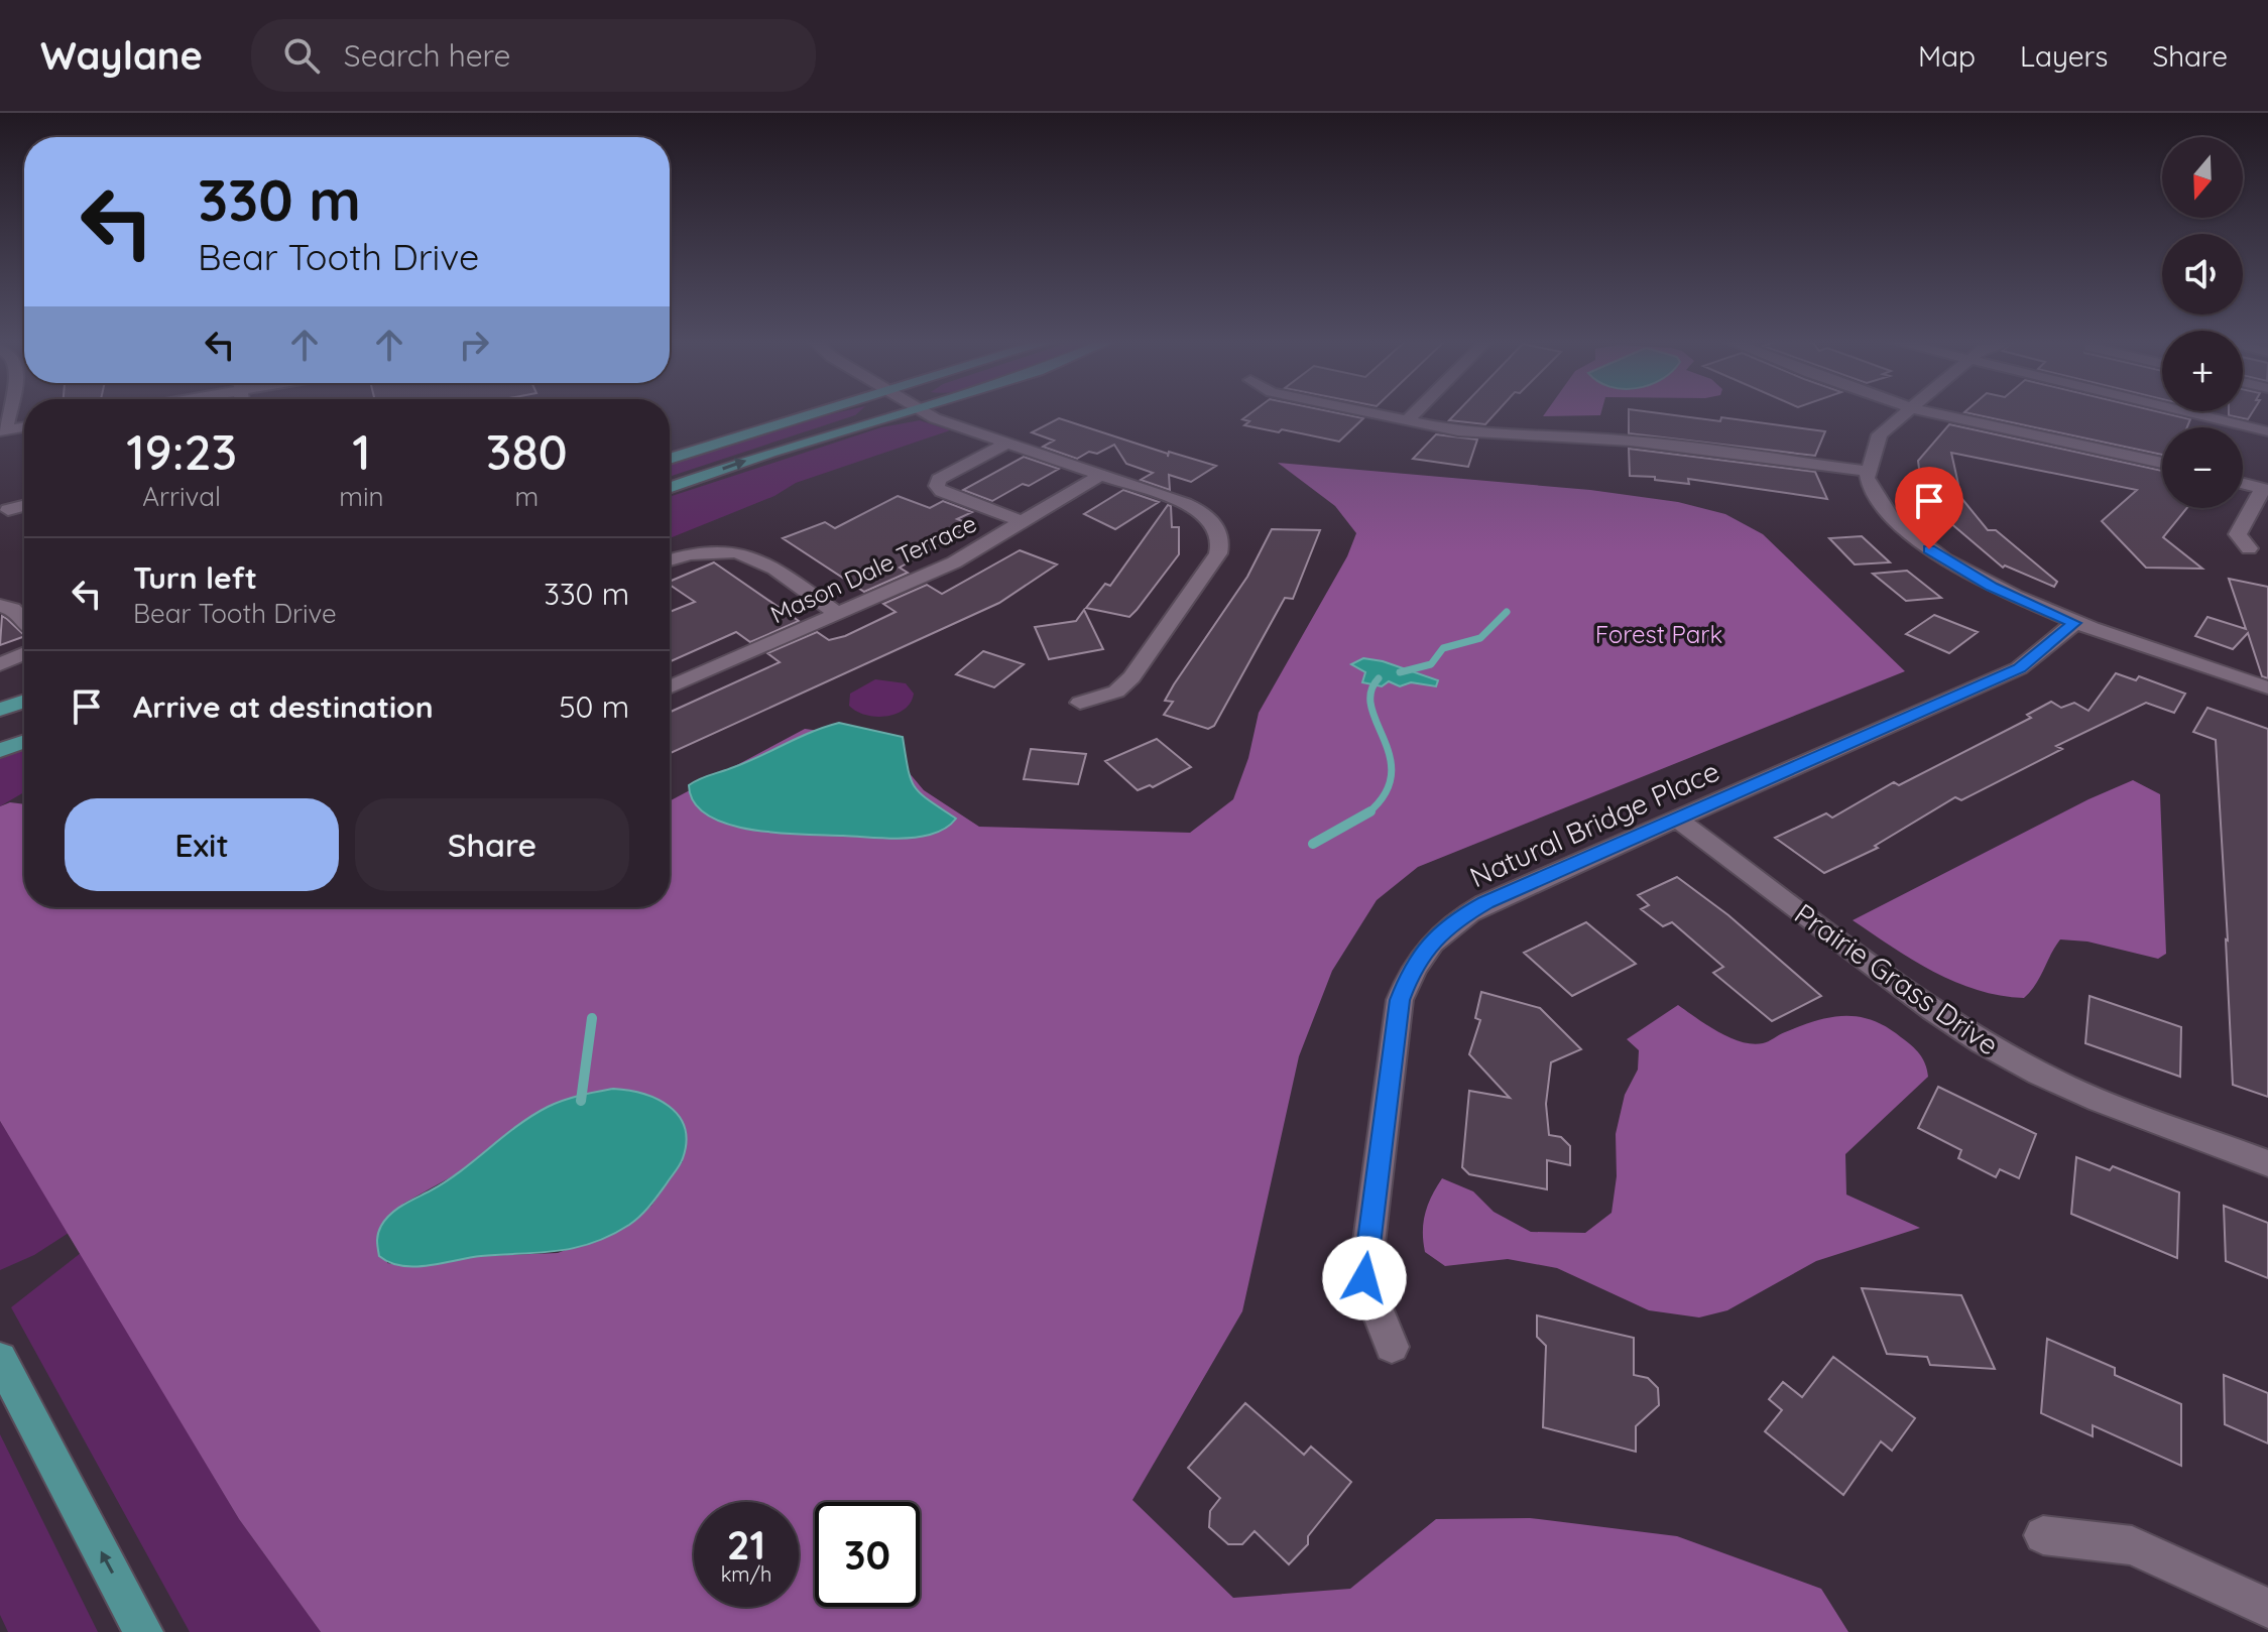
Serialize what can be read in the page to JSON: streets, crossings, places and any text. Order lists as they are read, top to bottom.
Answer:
{
  "streets": {
    "street": ["Mason Dale Terrace", "Natural Bridge Place", "Prairie Grass Drive"]
  },
  "crossings": [
    ["Natural Bridge Place", "Prairie Grass Drive"]
  ],
  "parks": ["Forest Park"],
  "north": "bottom",
  "page": {
    "header": "Waylane",
    "search": "Search here",
    "nav": ["Map", "Layers", "Share"],
    "map_buttons": ["+", "−"],
    "turn": ["330 m", "Bear Tooth Drive"],
    "eta": [
      "19:23",
      "Arrival",
      "1",
      "min",
      "380",
      "m"
    ],
    "list": [
      {
        "name": "Turn left",
        "note": "Bear Tooth Drive",
        "value": "330 m"
      },
      {
        "name": "Arrive at destination",
        "value": "50 m"
      }
    ],
    "buttons": ["Exit", "Share"],
    "speed": "21 km/h",
    "limit": "30"
  }
}
